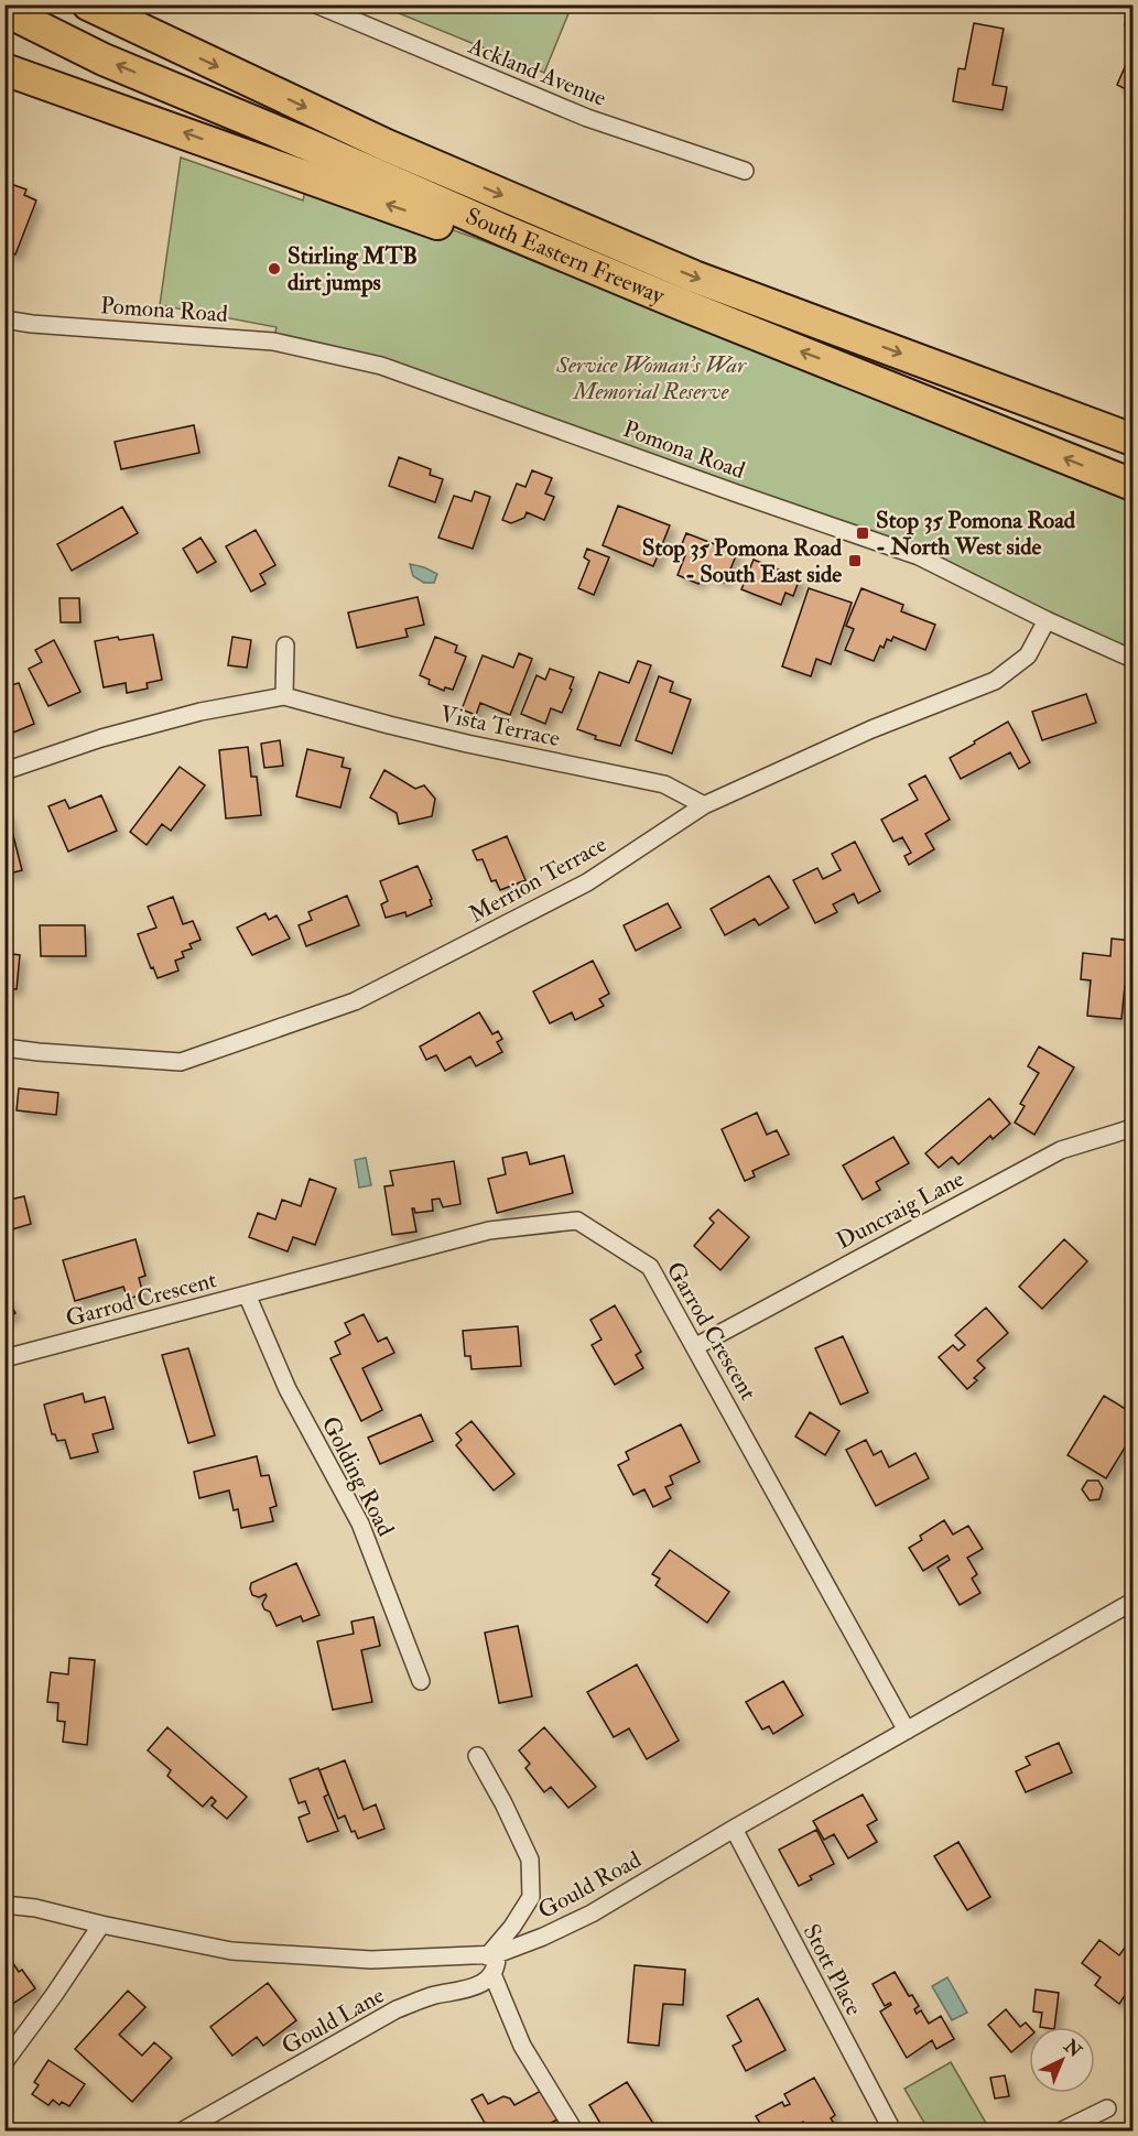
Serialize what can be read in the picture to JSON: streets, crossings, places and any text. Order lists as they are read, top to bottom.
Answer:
{
  "streets": {
    "highway": ["South Eastern Freeway"],
    "street": [
      "Ackland Avenue",
      "Pomona Road",
      "Vista Terrace",
      "Merrion Terrace",
      "Duncraig Lane",
      "Garrod Crescent",
      "Golding Road",
      "Gould Road",
      "Stott Place",
      "Gould Lane"
    ]
  },
  "crossings": [
    ["Pomona Road", "Merrion Terrace"],
    ["Vista Terrace", "Merrion Terrace"],
    ["Duncraig Lane", "Garrod Crescent"],
    ["Garrod Crescent", "Golding Road"],
    ["Garrod Crescent", "Gould Road"],
    ["Gould Road", "Stott Place"]
  ],
  "parks": ["Service Woman's War Memorial Reserve"],
  "places": {
    "other": ["Stirling MTB dirt jumps"],
    "transit": ["Stop 35 Pomona Road - North West side", "Stop 35 Pomona Road - South East side"]
  },
  "north": "top right"
}
